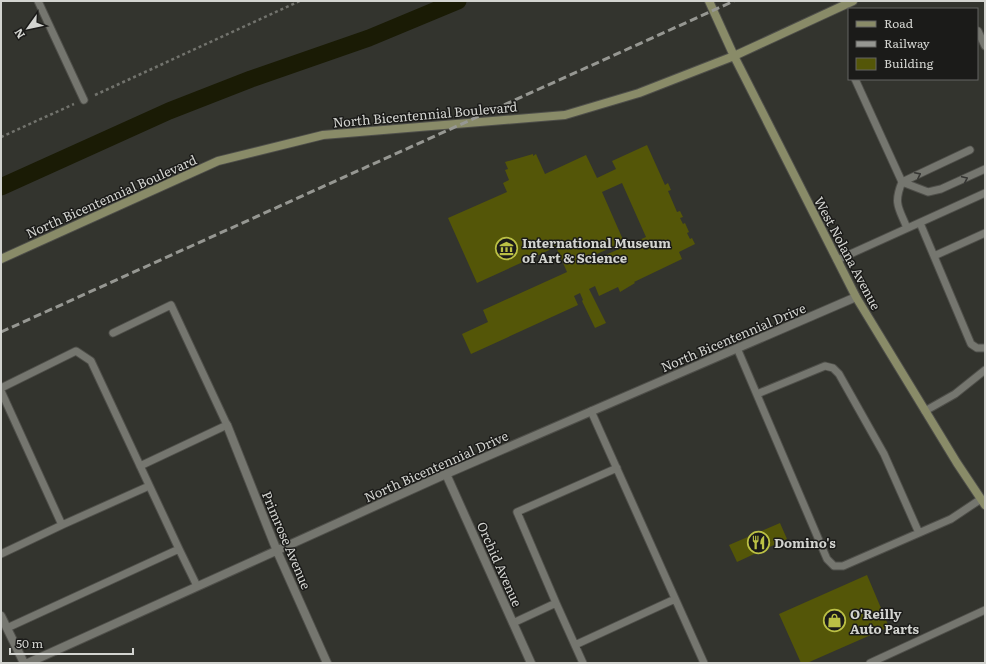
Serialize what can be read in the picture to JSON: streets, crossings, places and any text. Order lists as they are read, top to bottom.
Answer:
{
  "streets": {
    "main road": ["North Bicentennial Boulevard", "West Nolana Avenue"],
    "street": ["North Bicentennial Drive", "Primrose Avenue", "Orchid Avenue"]
  },
  "crossings": [
    ["North Bicentennial Boulevard", "West Nolana Avenue"],
    ["West Nolana Avenue", "North Bicentennial Drive"],
    ["North Bicentennial Drive", "Primrose Avenue"],
    ["North Bicentennial Drive", "Orchid Avenue"]
  ],
  "places": {
    "museum": ["International Museum of Art & Science"],
    "restaurant": ["Domino's"],
    "shop": ["O'Reilly Auto Parts"]
  },
  "legend": ["Road", "Railway", "Building"],
  "scale_bar": "50 m",
  "north": "bottom left"
}
